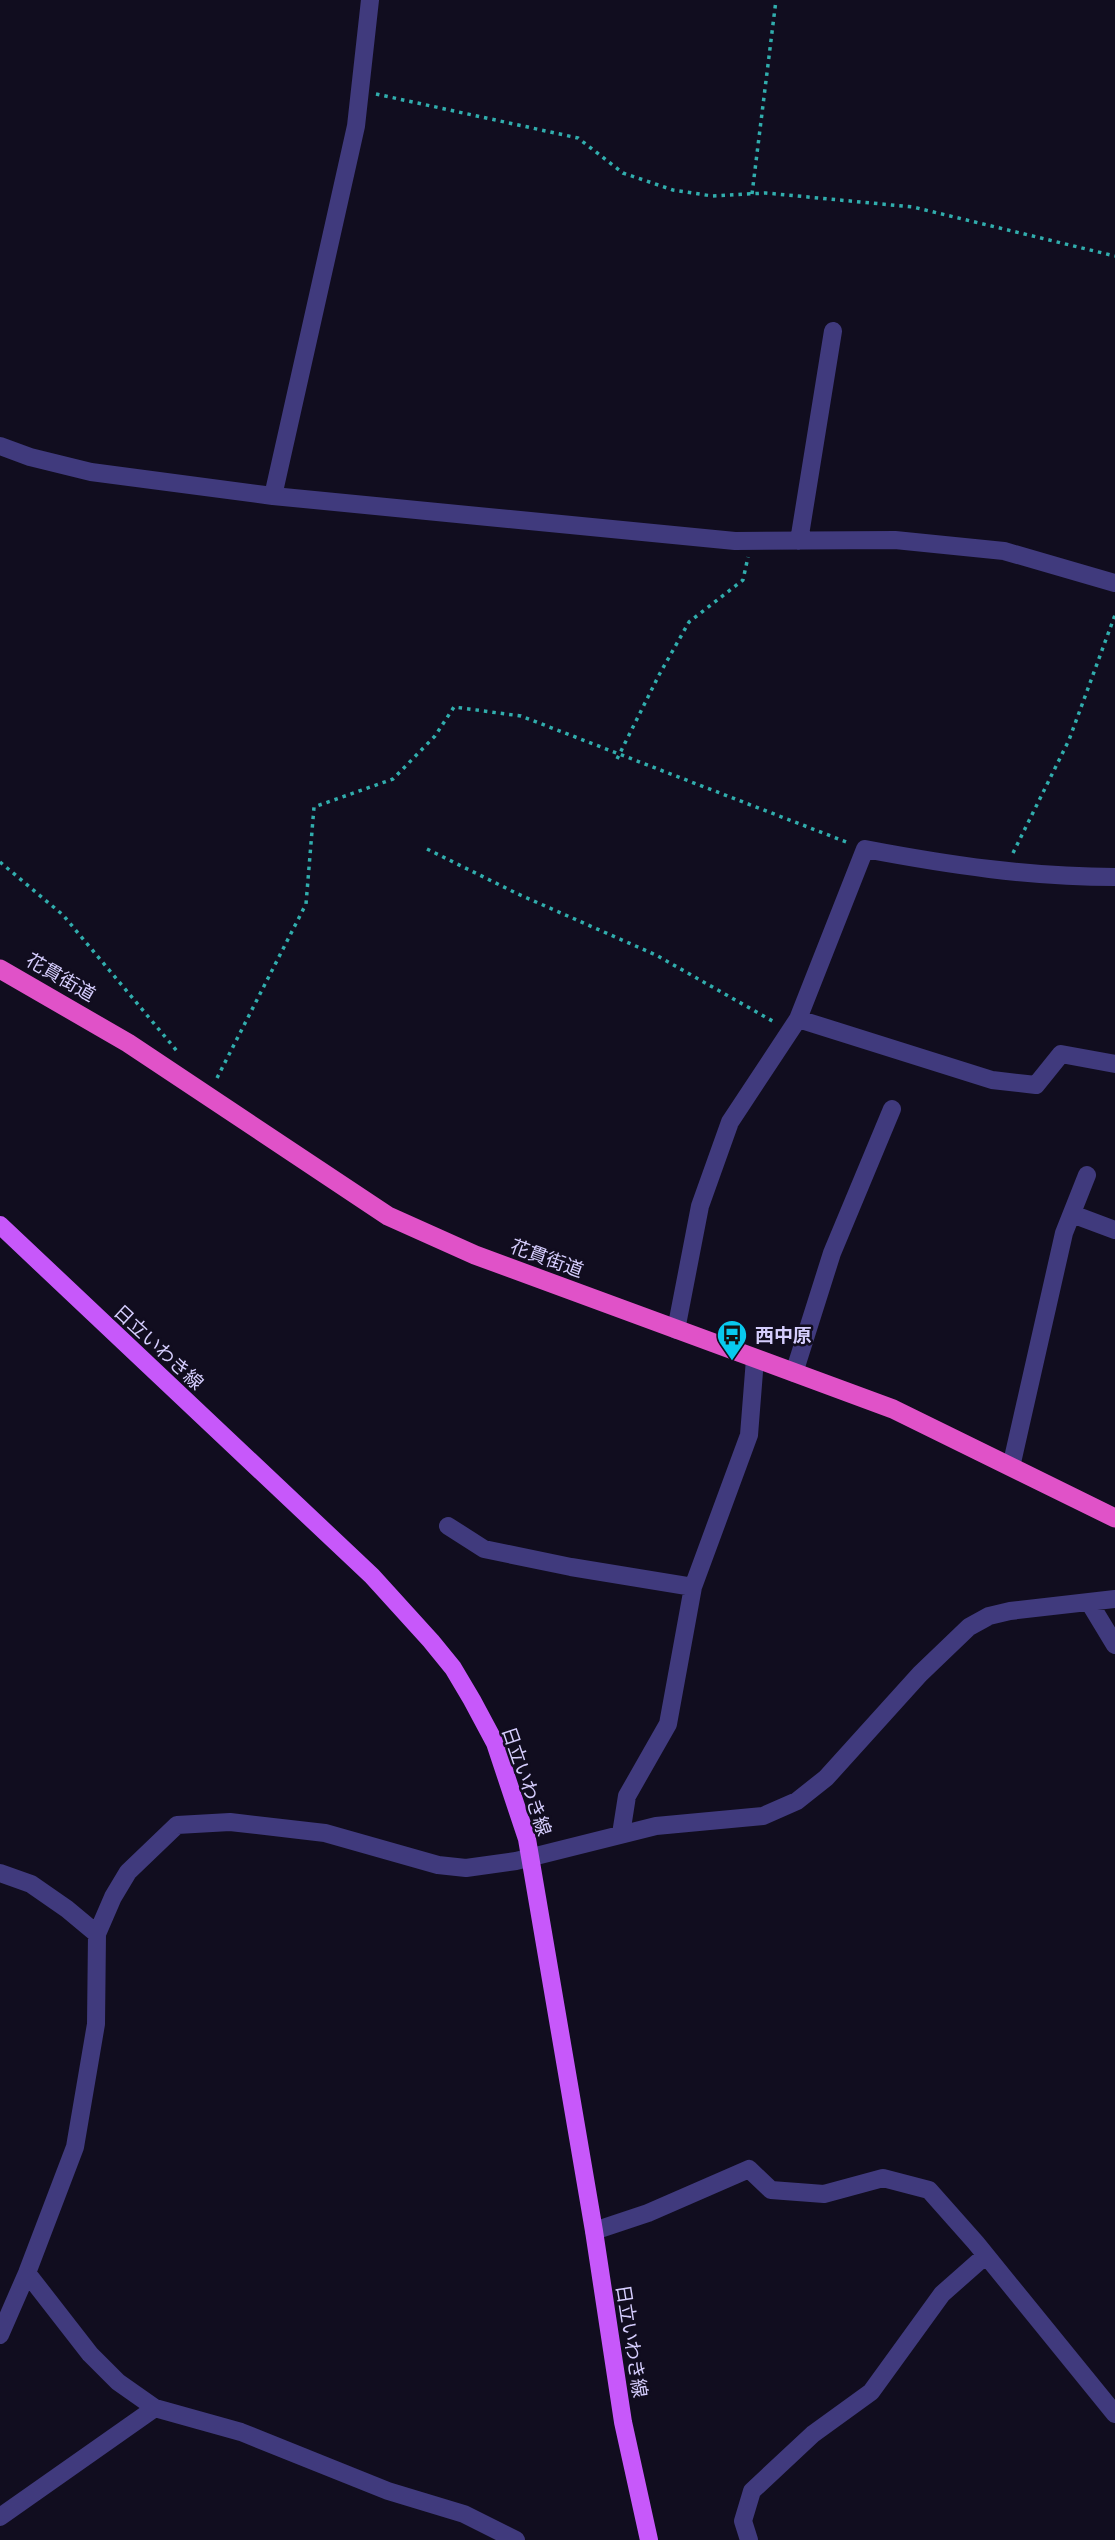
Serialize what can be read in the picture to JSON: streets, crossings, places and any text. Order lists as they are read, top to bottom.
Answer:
{
  "streets": {
    "highway": ["花貫街道"],
    "main road": ["日立いわき線"]
  },
  "places": {
    "bus stop": ["西中原"]
  }
}
